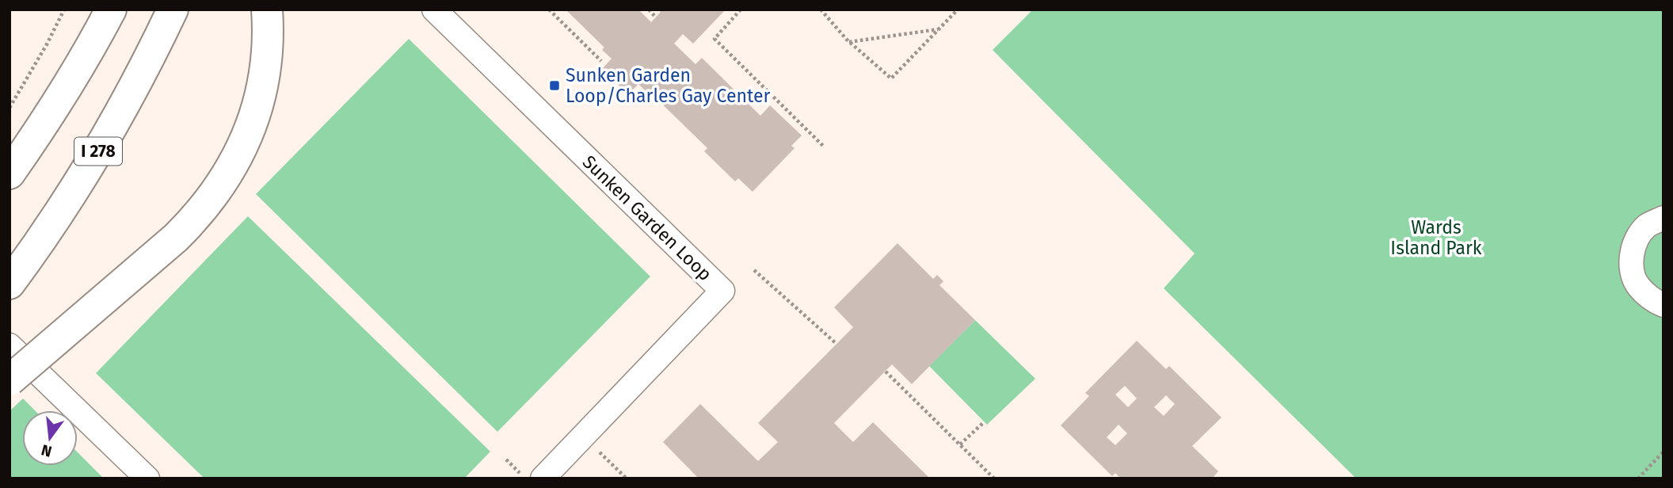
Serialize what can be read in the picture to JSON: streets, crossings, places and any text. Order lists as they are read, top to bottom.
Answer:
{
  "streets": {
    "highway": ["I 278"],
    "street": ["Sunken Garden Loop"]
  },
  "parks": ["Wards Island Park"],
  "places": {
    "transit": ["Sunken Garden Loop/Charles Gay Center"]
  },
  "north": "bottom"
}
